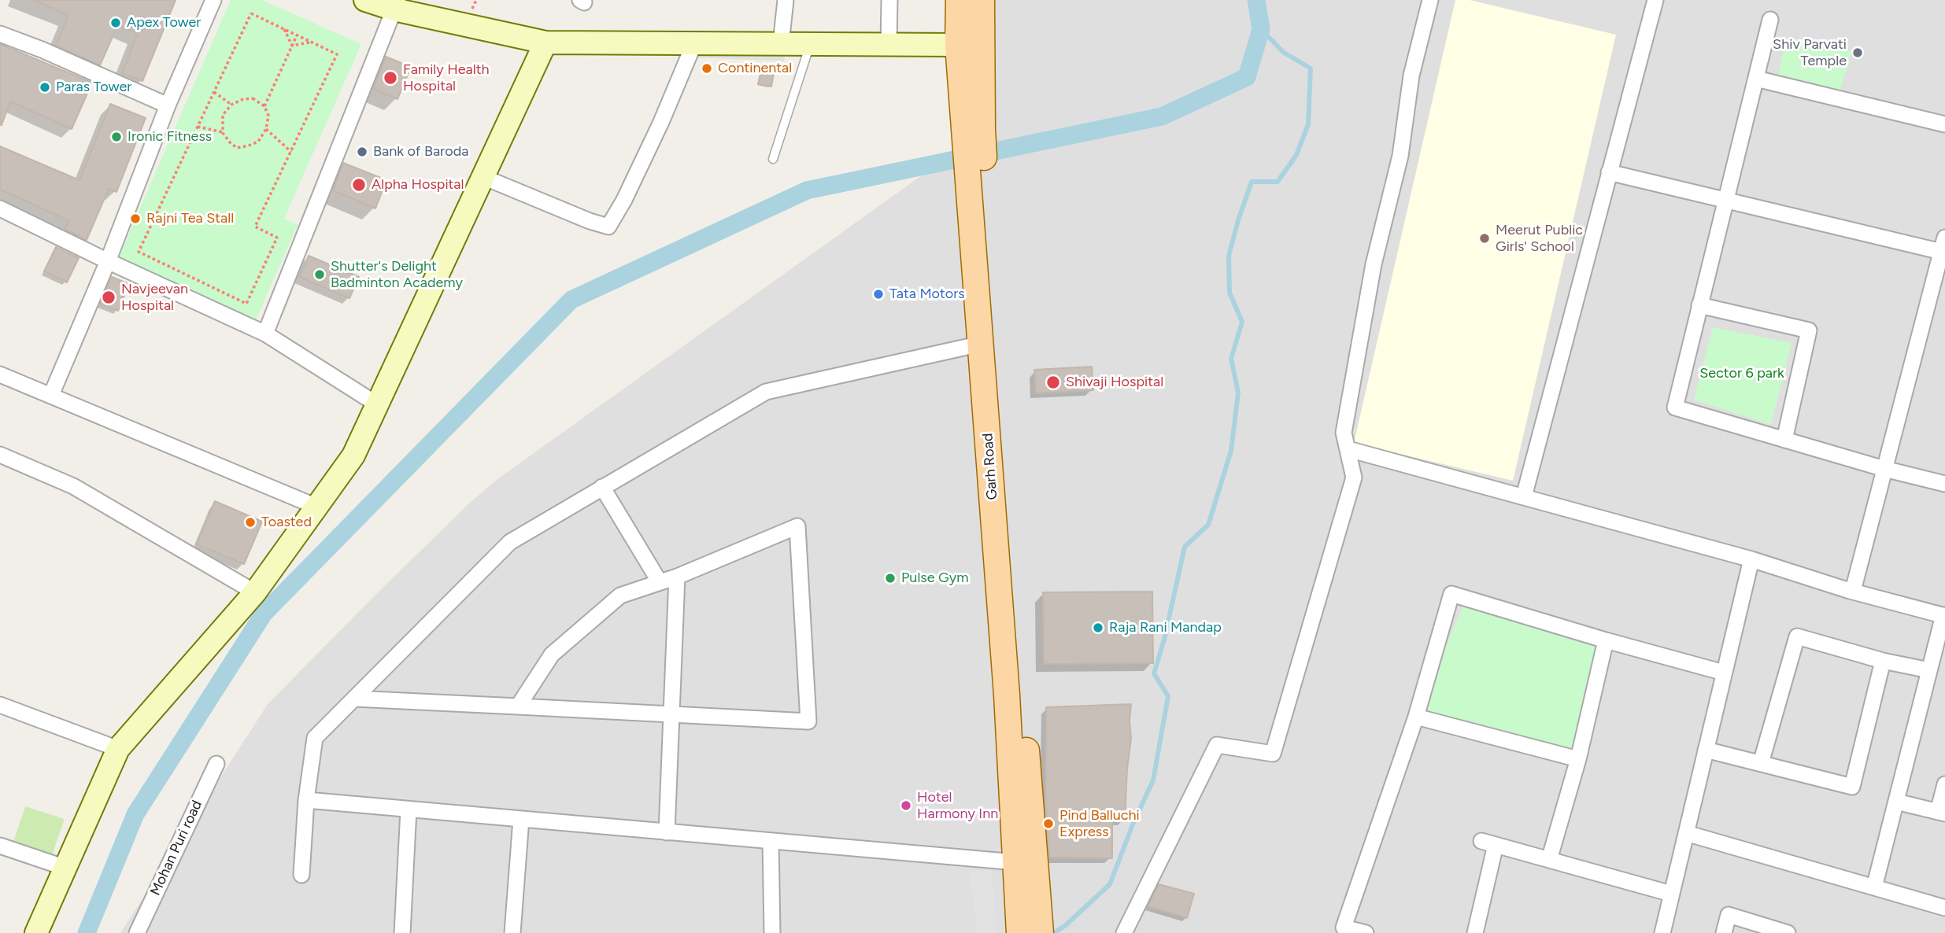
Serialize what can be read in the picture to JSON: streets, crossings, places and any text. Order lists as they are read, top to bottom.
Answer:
{
  "streets": {
    "main road": ["Garh Road"],
    "street": ["Mohan Puri road"]
  },
  "parks": ["Sector 6 park"],
  "places": [
    "Apex Tower",
    "Shiv Parvati Temple",
    "Continental",
    "Family Health Hospital",
    "Paras Tower",
    "Ironic Fitness",
    "Bank of Baroda",
    "Alpha Hospital",
    "Rajni Tea Stall",
    "Meerut Public Girls' School",
    "Shutter's Delight Badminton Academy",
    "Tata Motors",
    "Navjeevan Hospital",
    "Shivaji Hospital",
    "Toasted",
    "Pulse Gym",
    "Raja Rani Mandap",
    "Hotel Harmony Inn",
    "Pind Balluchi Express"
  ]
}
